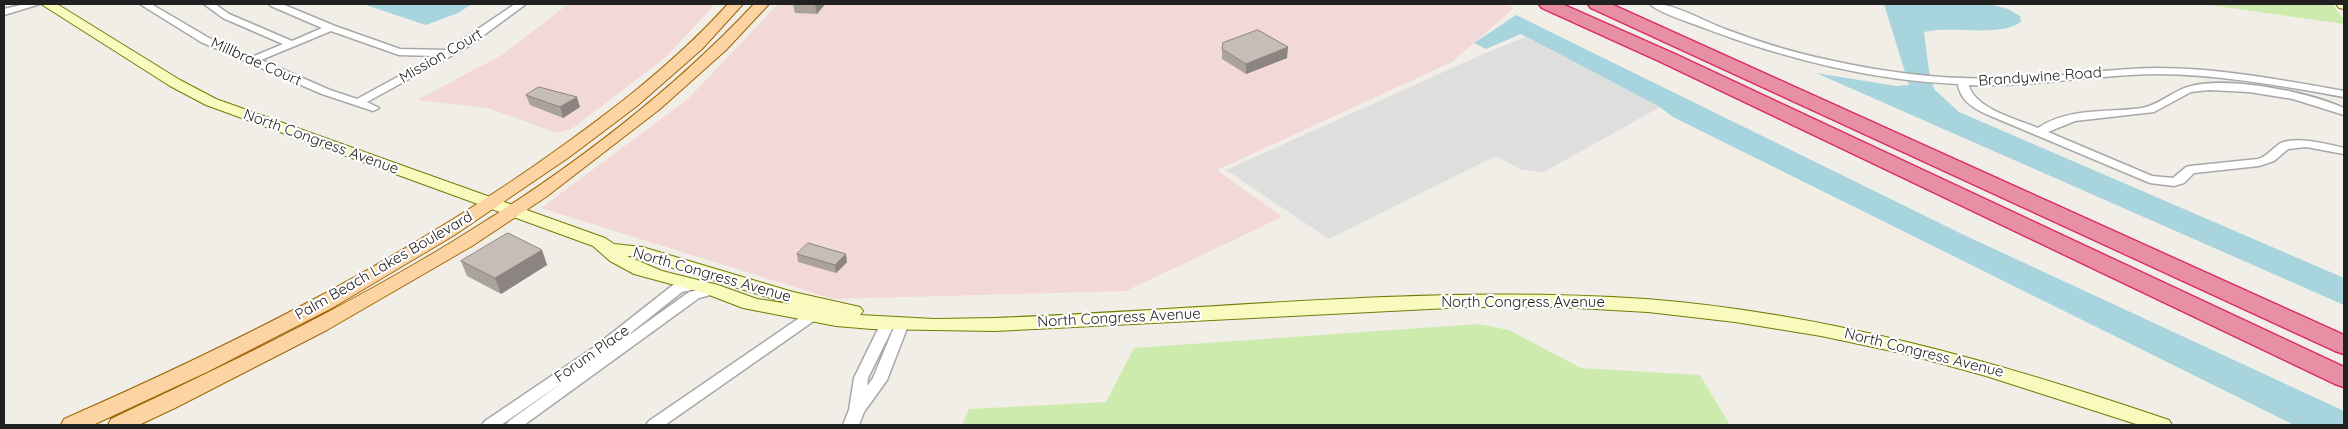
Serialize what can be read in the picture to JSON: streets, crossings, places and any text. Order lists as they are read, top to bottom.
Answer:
{
  "streets": {
    "main road": ["Palm Beach Lakes Boulevard"],
    "street": [
      "Mission Court",
      "Millbrae Court",
      "Brandywine Road",
      "North Congress Avenue",
      "Forum Place"
    ]
  },
  "crossings": [
    ["Mission Court", "Millbrae Court"],
    ["North Congress Avenue", "Palm Beach Lakes Boulevard"],
    ["North Congress Avenue", "Forum Place"]
  ]
}
